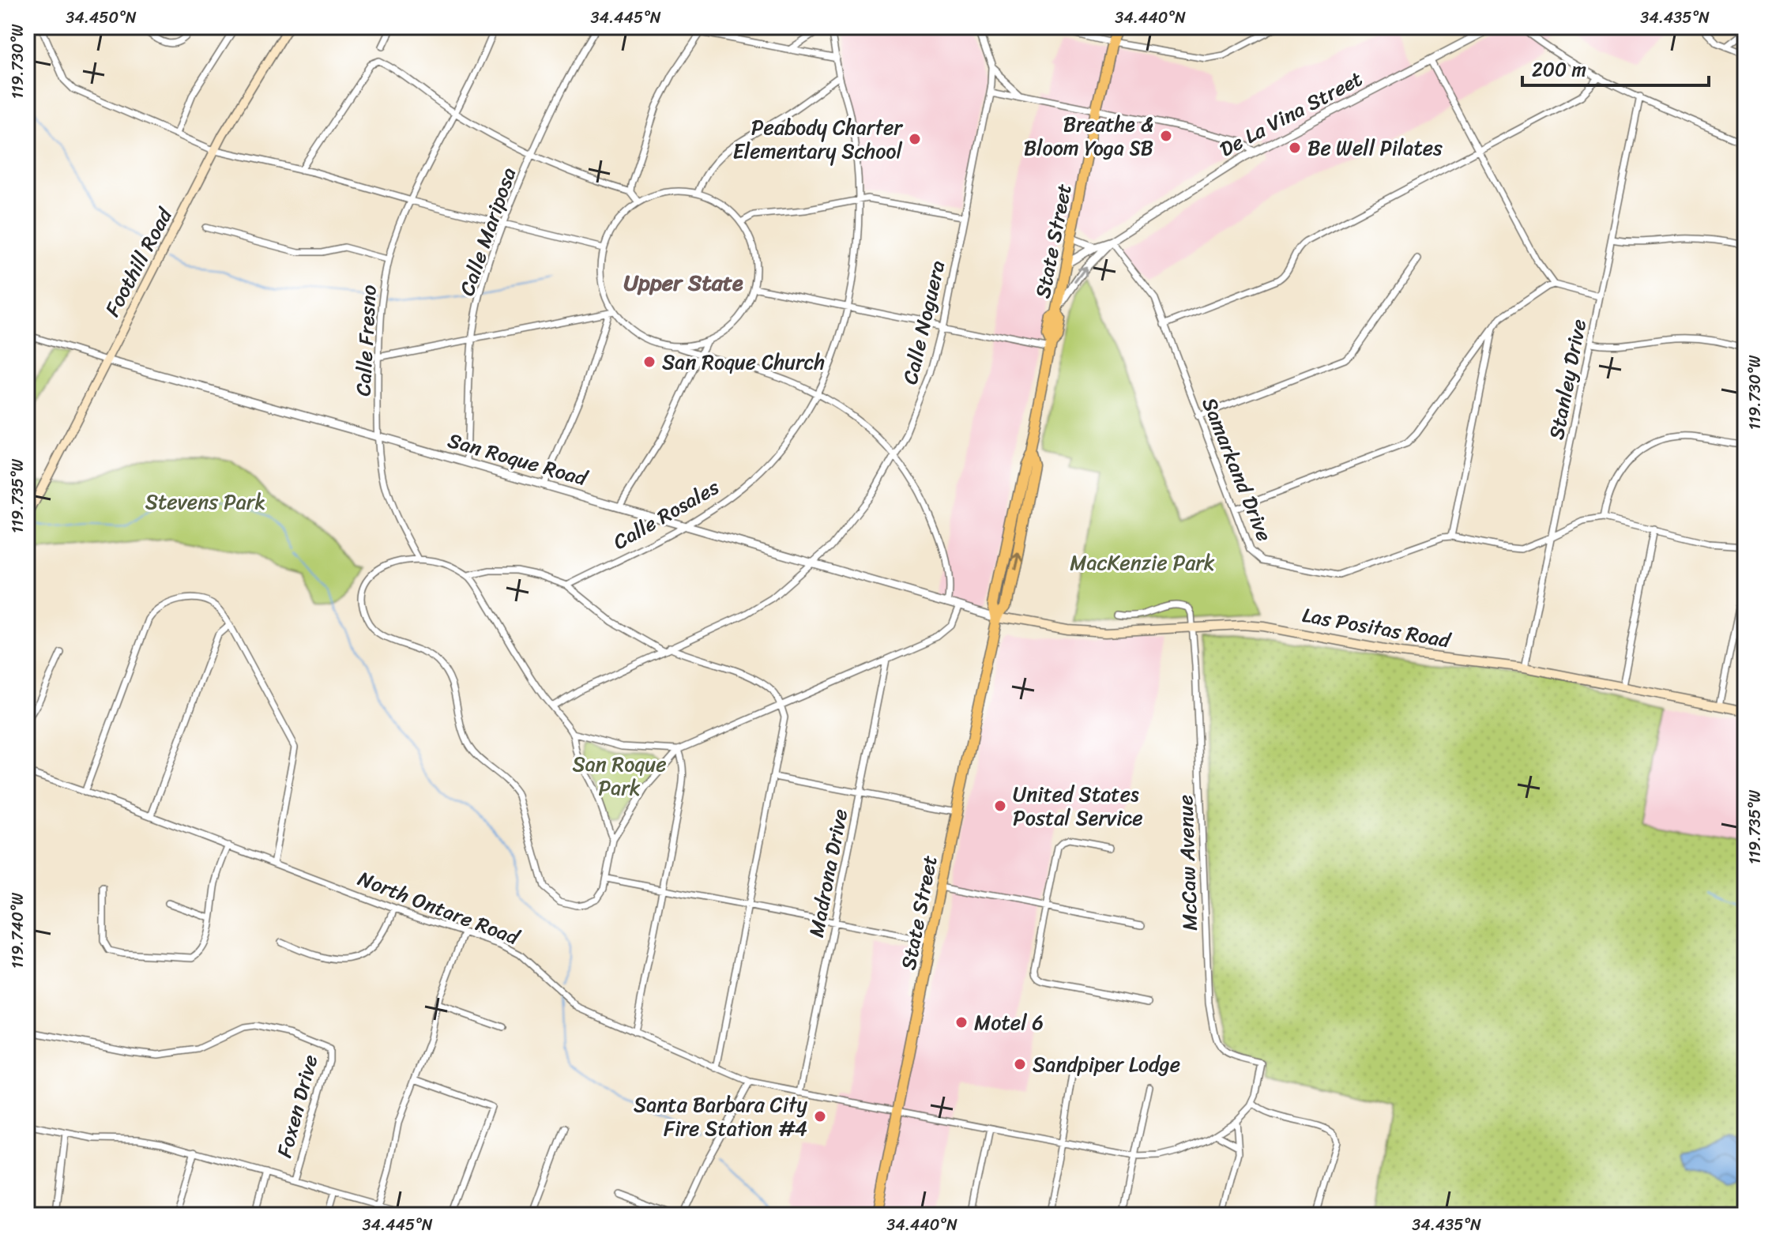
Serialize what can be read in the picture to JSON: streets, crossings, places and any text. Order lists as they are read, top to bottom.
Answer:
{
  "streets": {
    "main road": ["State Street", "Foothill Road", "Las Positas Road"],
    "street": [
      "De La Vina Street",
      "Calle Mariposa",
      "Calle Noguera",
      "Calle Fresno",
      "Stanley Drive",
      "San Roque Road",
      "Samarkand Drive",
      "Calle Rosales",
      "McCaw Avenue",
      "Madrona Drive",
      "North Ontare Road",
      "Foxen Drive"
    ]
  },
  "crossings": [
    ["De La Vina Street", "State Street"],
    ["De La Vina Street", "Samarkand Drive"],
    ["Calle Mariposa", "San Roque Road"],
    ["State Street", "San Roque Road"],
    ["State Street", "Las Positas Road"],
    ["State Street", "North Ontare Road"],
    ["Foothill Road", "San Roque Road"],
    ["Calle Noguera", "San Roque Road"],
    ["Calle Fresno", "San Roque Road"],
    ["Stanley Drive", "Samarkand Drive"],
    ["Stanley Drive", "Las Positas Road"],
    ["San Roque Road", "Calle Rosales"],
    ["San Roque Road", "Las Positas Road"],
    ["Las Positas Road", "McCaw Avenue"],
    ["McCaw Avenue", "North Ontare Road"],
    ["Madrona Drive", "North Ontare Road"]
  ],
  "districts": ["Upper State"],
  "parks": ["Stevens Park", "MacKenzie Park", "San Roque Park"],
  "places": [
    "Breathe & Bloom Yoga SB",
    "Peabody Charter Elementary School",
    "Be Well Pilates",
    "San Roque Church",
    "United States Postal Service",
    "Motel 6",
    "Sandpiper Lodge",
    "Santa Barbara City Fire Station #4"
  ],
  "scale_bar": "200 m",
  "coordinates": [
    "34.450°N",
    "34.445°N",
    "34.440°N",
    "34.435°N",
    "119.730°W",
    "119.735°W",
    "119.740°W"
  ]
}
